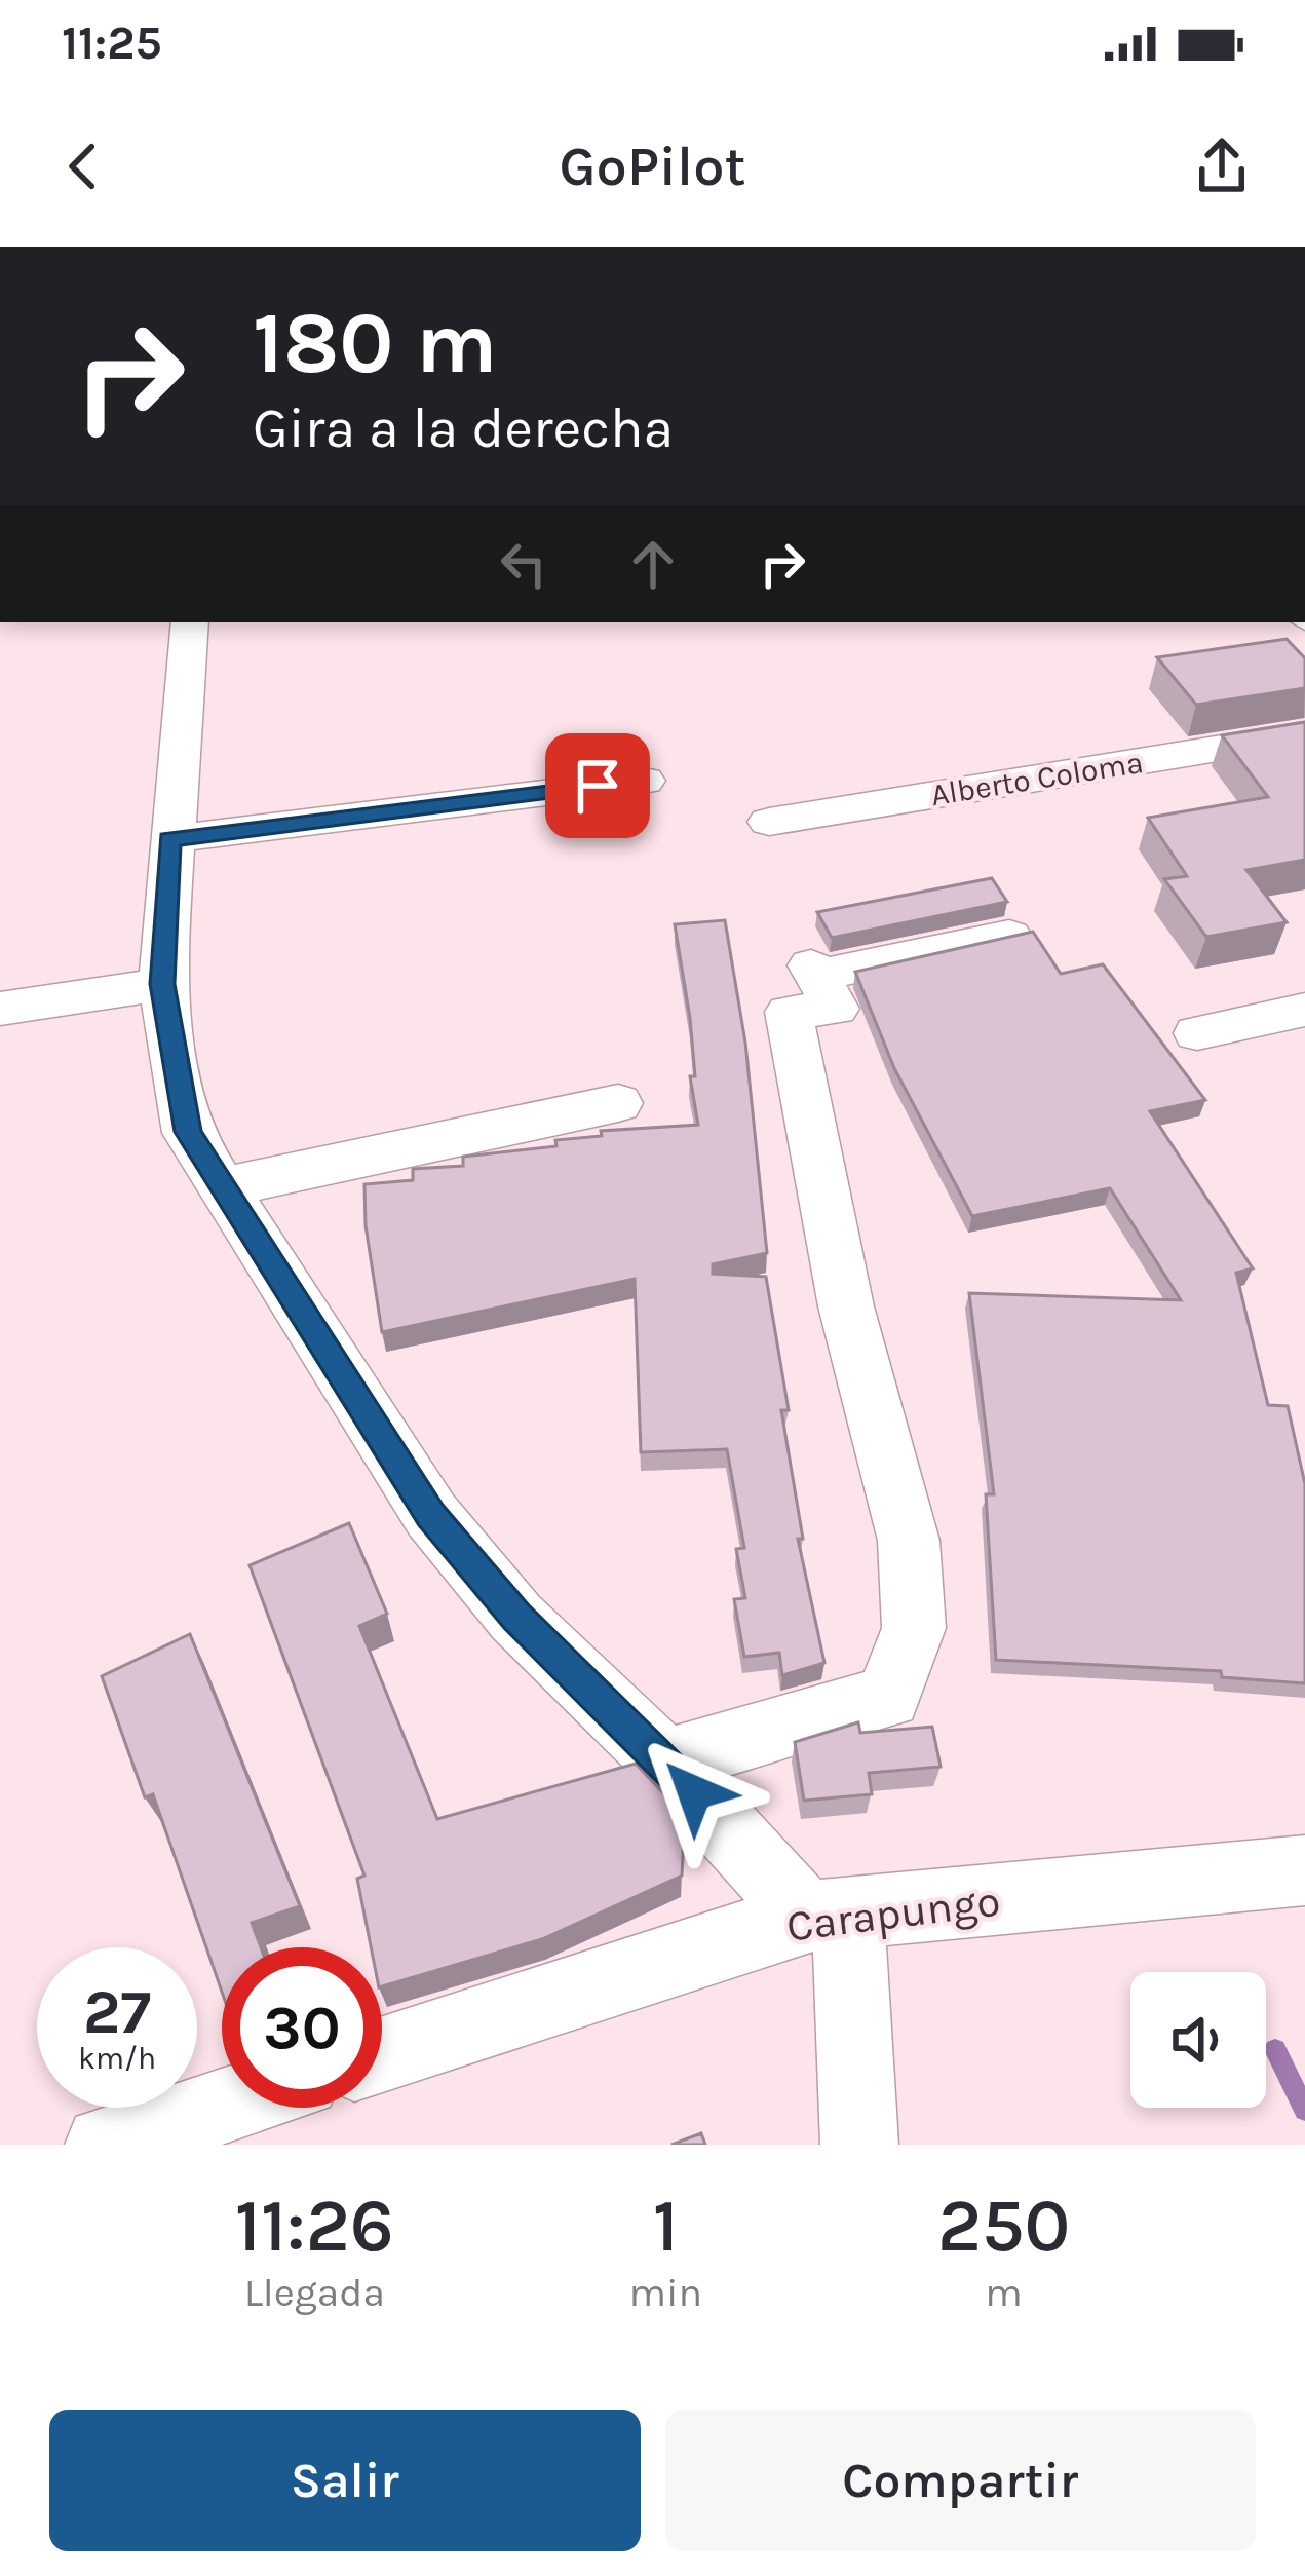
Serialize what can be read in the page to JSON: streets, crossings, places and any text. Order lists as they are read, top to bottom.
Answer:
{
  "streets": {
    "street": ["Alberto Coloma", "Carapungo"]
  },
  "page": {
    "status": "11:25",
    "header": "GoPilot",
    "turn": ["180 m", "Gira a la derecha"],
    "speed": "27 km/h",
    "limit": "30",
    "eta": [
      "11:26",
      "Llegada",
      "1",
      "min",
      "250",
      "m"
    ],
    "buttons": ["Salir", "Compartir"]
  }
}
